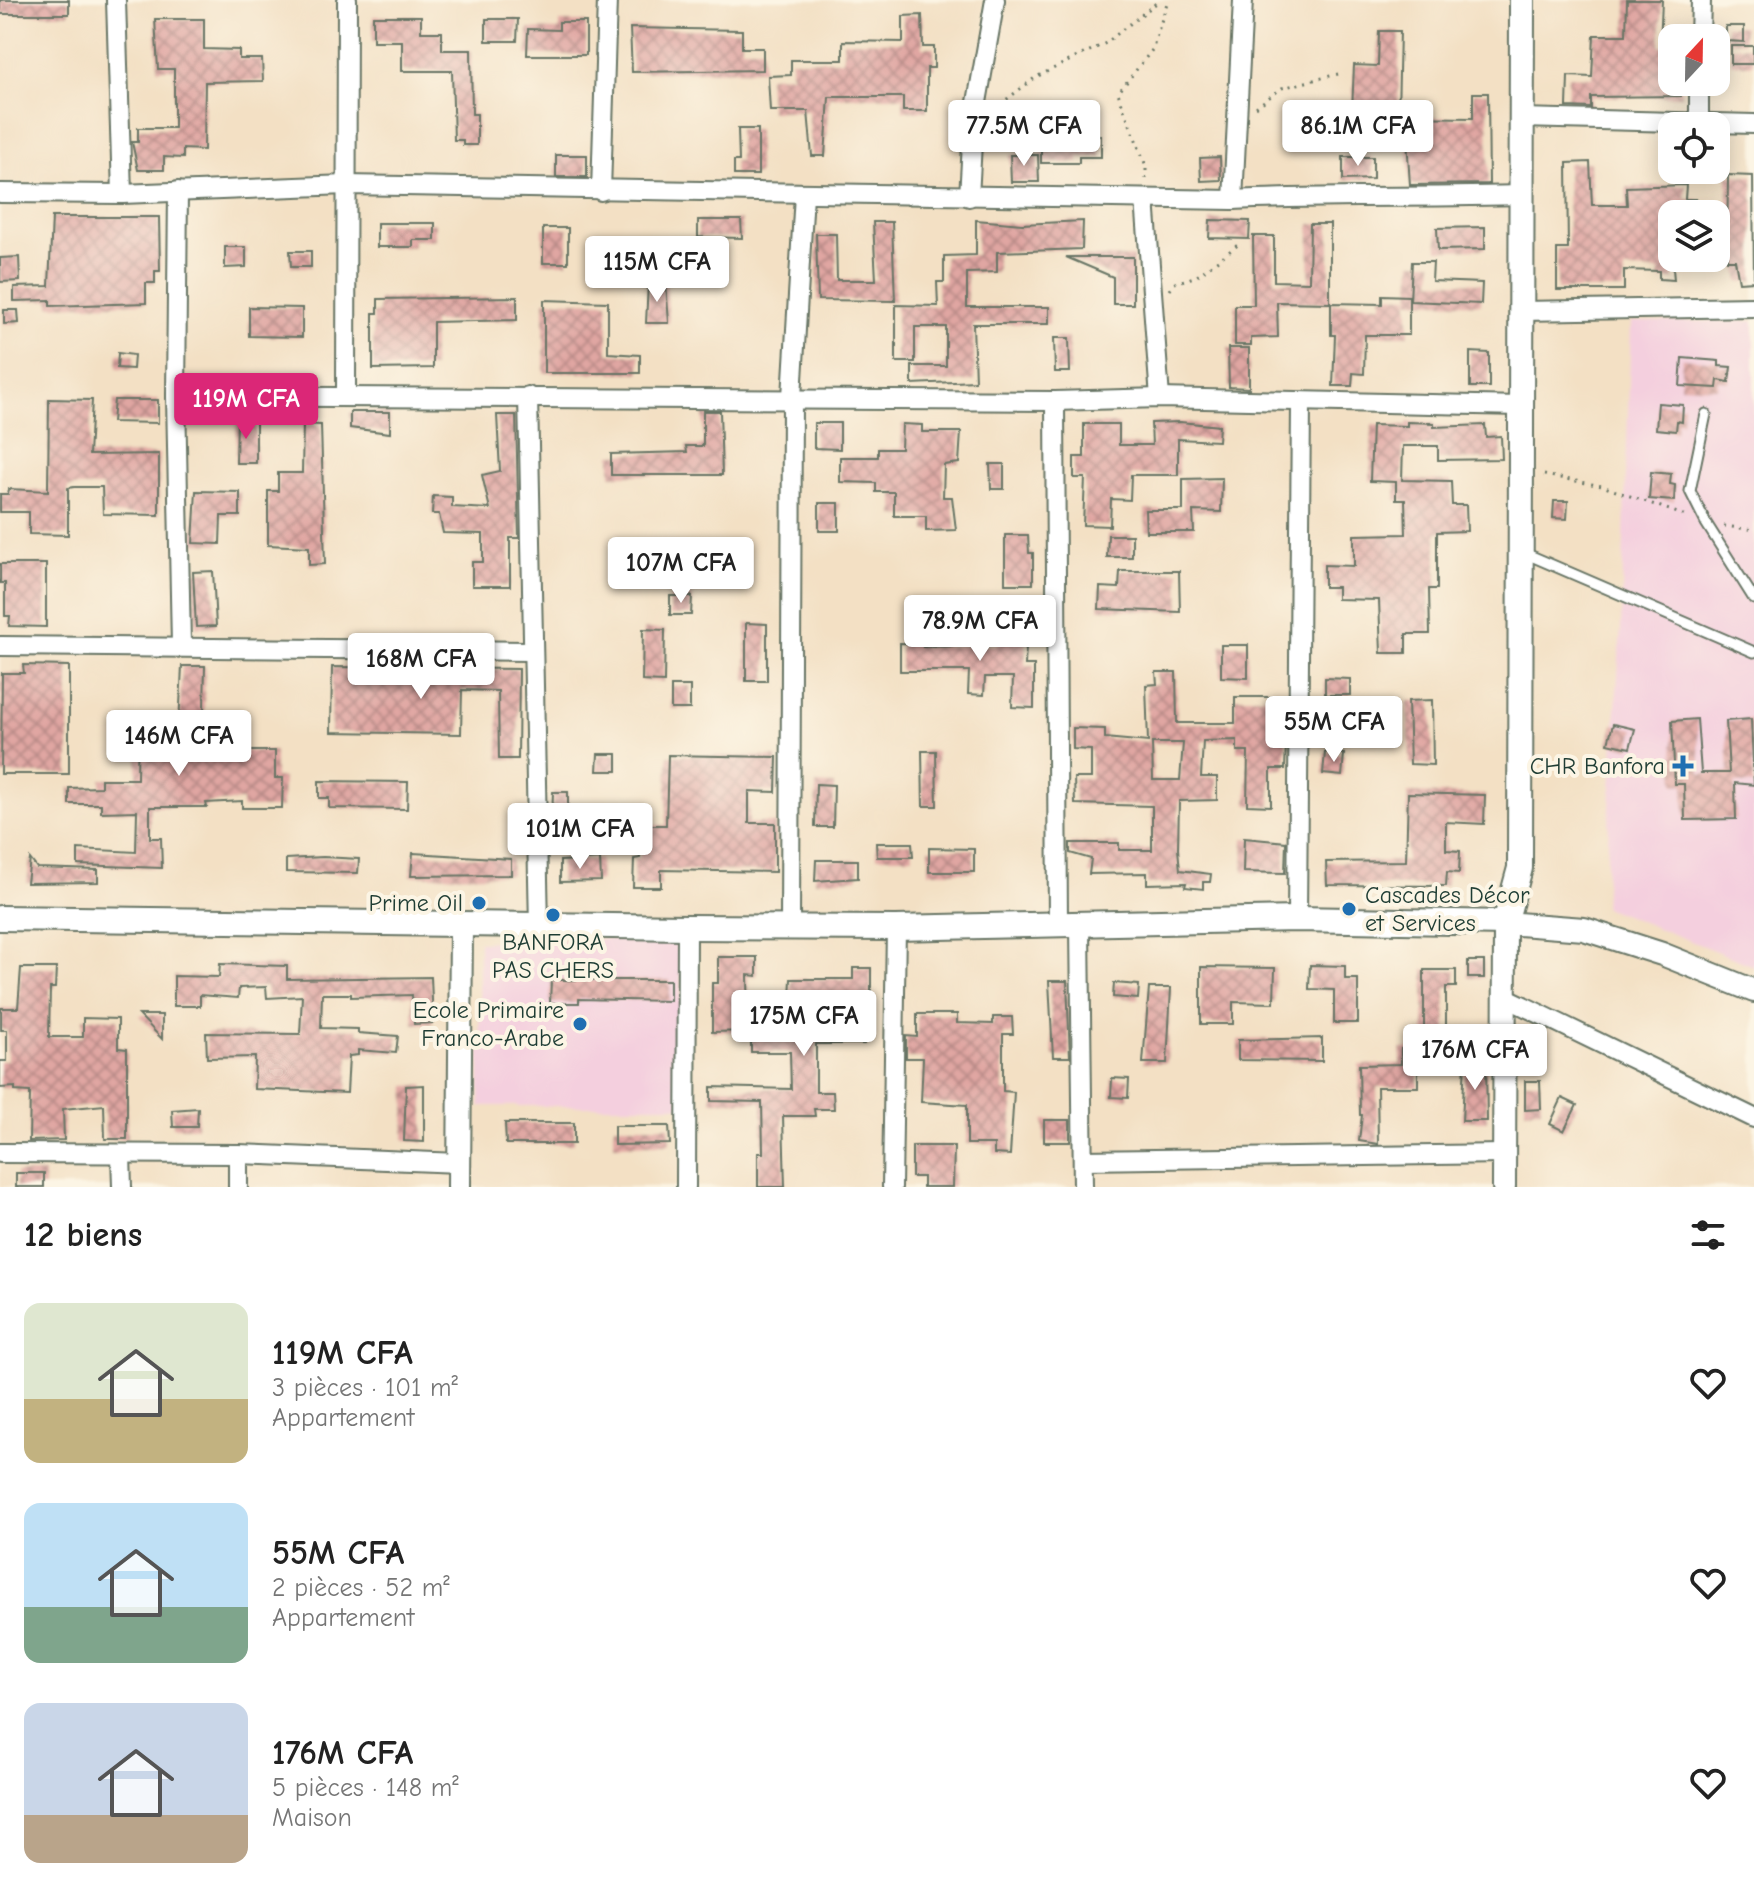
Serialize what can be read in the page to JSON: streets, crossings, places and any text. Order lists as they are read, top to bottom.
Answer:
{
  "places": {
    "health": ["CHR Banfora"],
    "other": [
      "Prime Oil",
      "Cascades Décor et Services",
      "BANFORA PAS CHERS",
      "Ecole Primaire Franco-Arabe"
    ]
  },
  "north": "top",
  "page": {
    "price": [
      "77.5M CFA",
      "86.1M CFA",
      "115M CFA",
      "119M CFA",
      "107M CFA",
      "78.9M CFA",
      "168M CFA",
      "55M CFA",
      "146M CFA",
      "101M CFA",
      "175M CFA",
      "176M CFA"
    ],
    "heading": "12 biens",
    "list": [
      {
        "name": "119M CFA",
        "note": "3 pièces · 101 m² · Appartement"
      },
      {
        "name": "55M CFA",
        "note": "2 pièces · 52 m² · Appartement"
      },
      {
        "name": "176M CFA",
        "note": "5 pièces · 148 m² · Maison"
      }
    ]
  }
}
